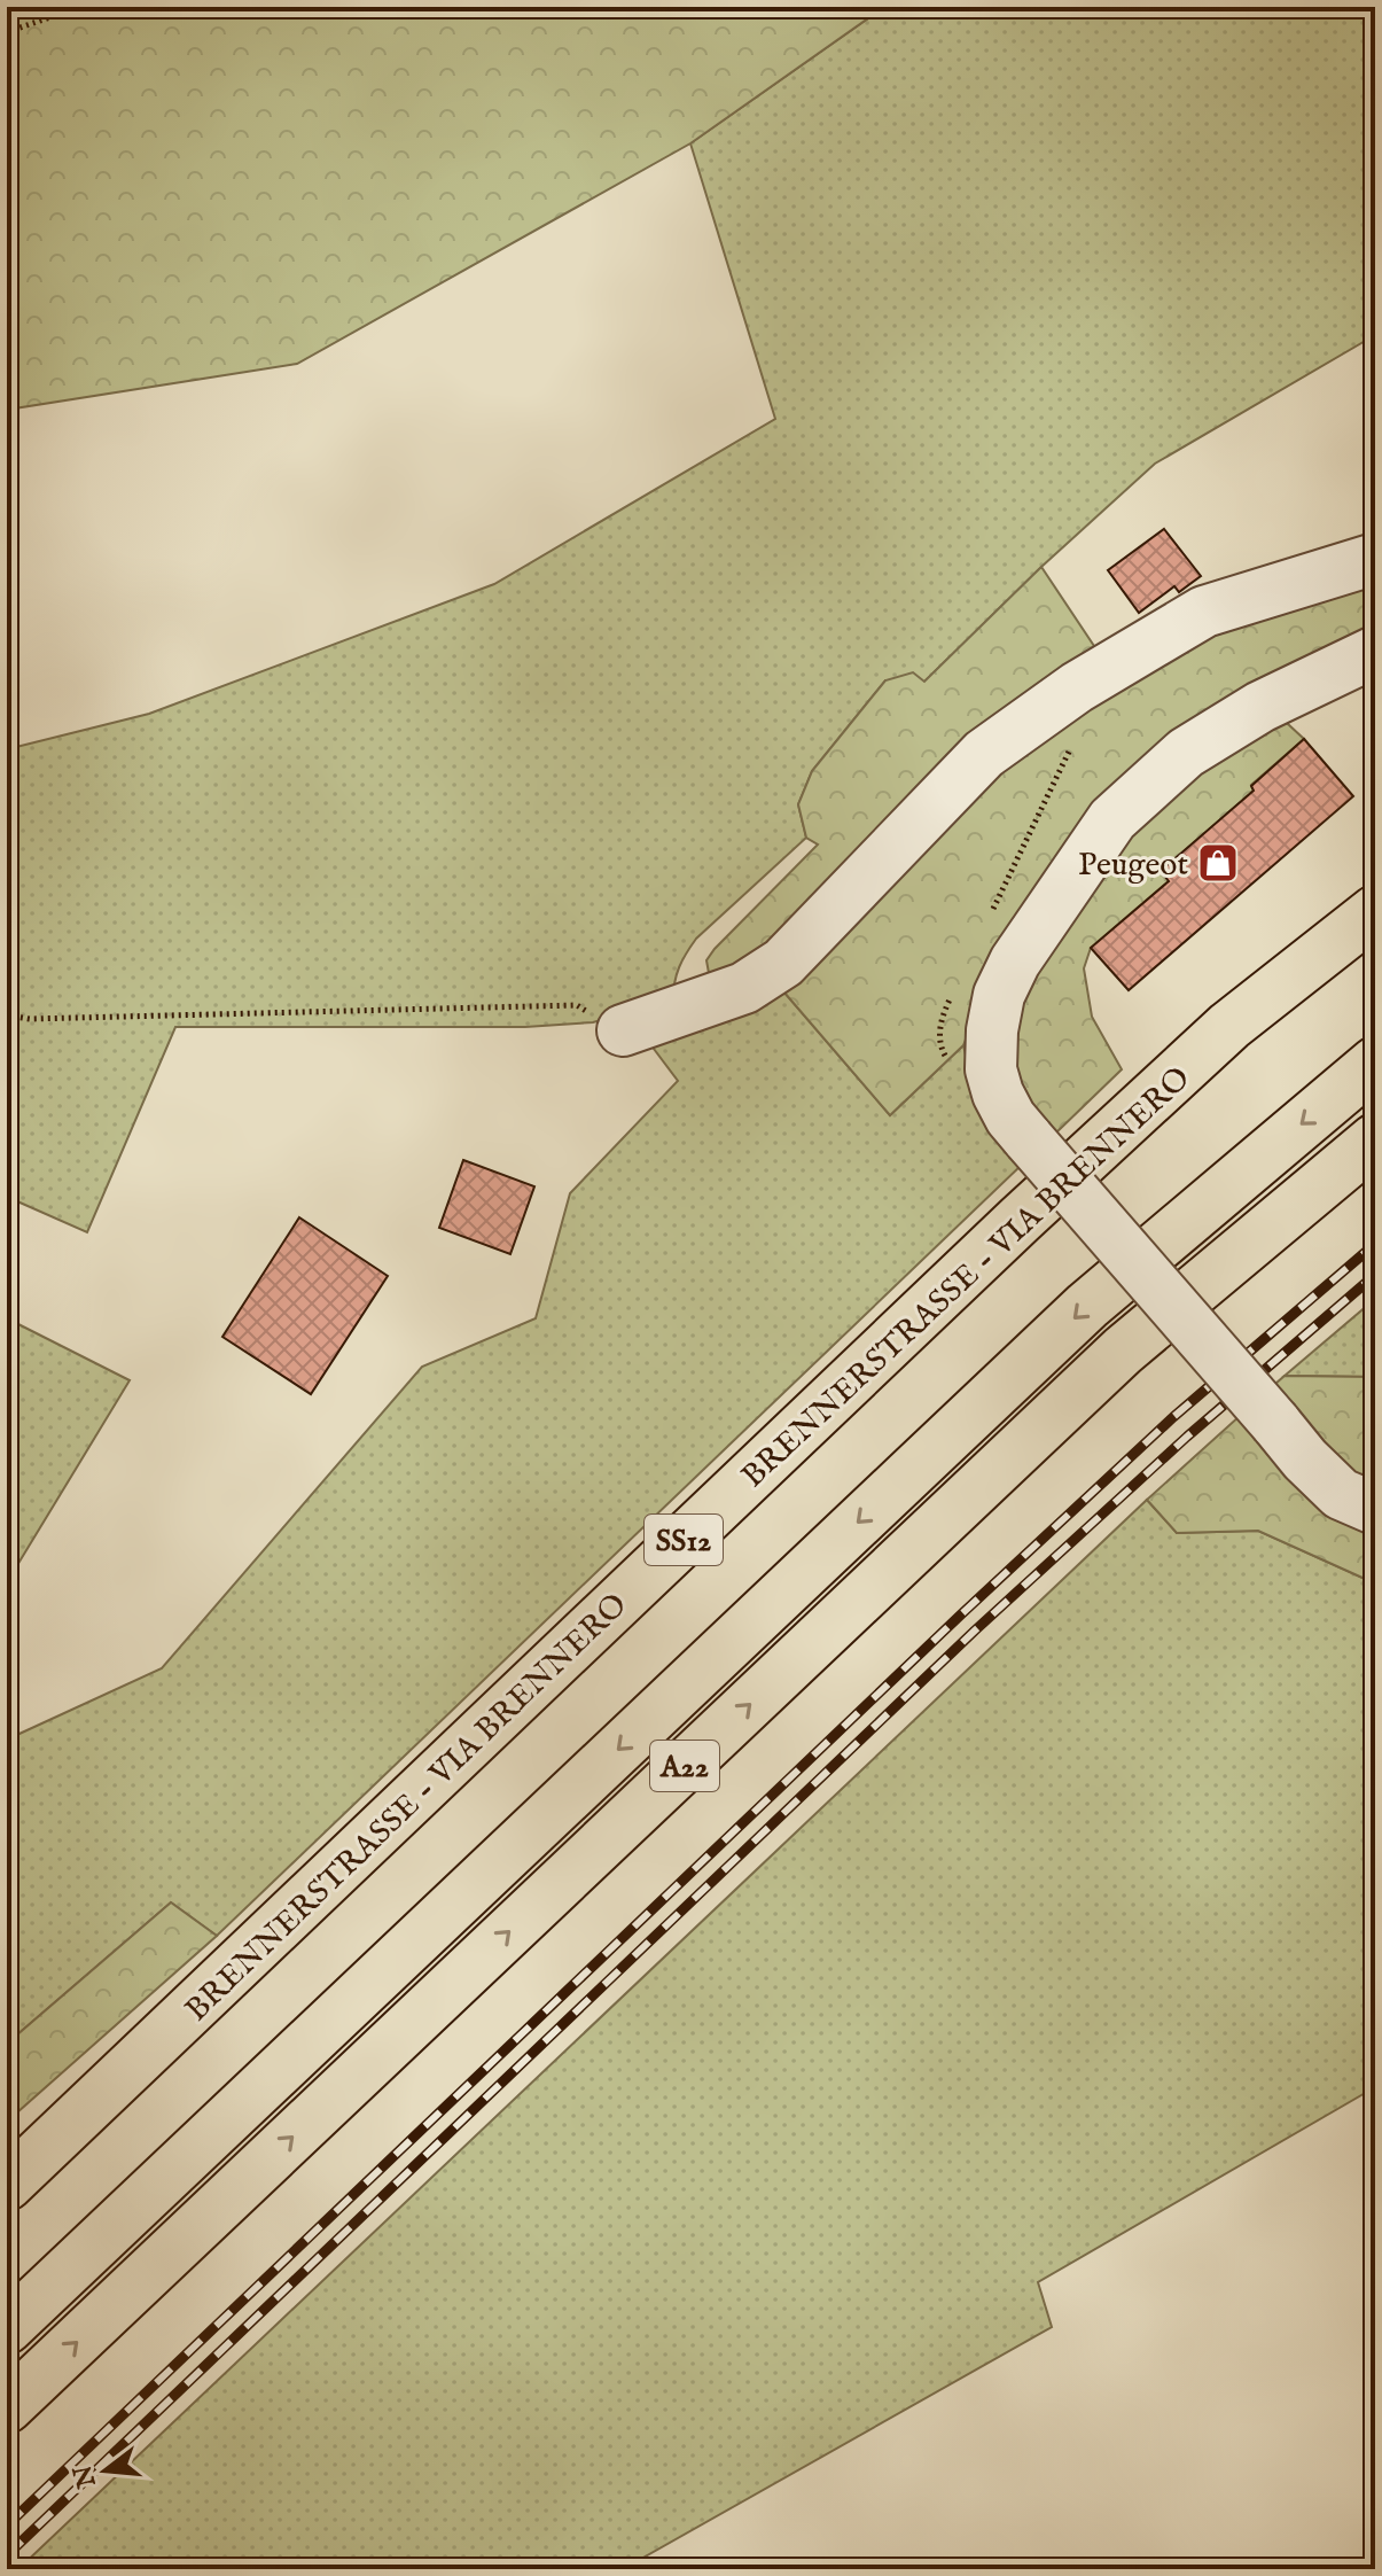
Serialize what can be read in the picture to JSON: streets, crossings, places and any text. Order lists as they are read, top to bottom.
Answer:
{
  "streets": {
    "main road": ["BRENNERSTRASSE - VIA BRENNERO", "SS12", "A22"]
  },
  "places": {
    "shop": ["Peugeot"]
  },
  "north": "left"
}
